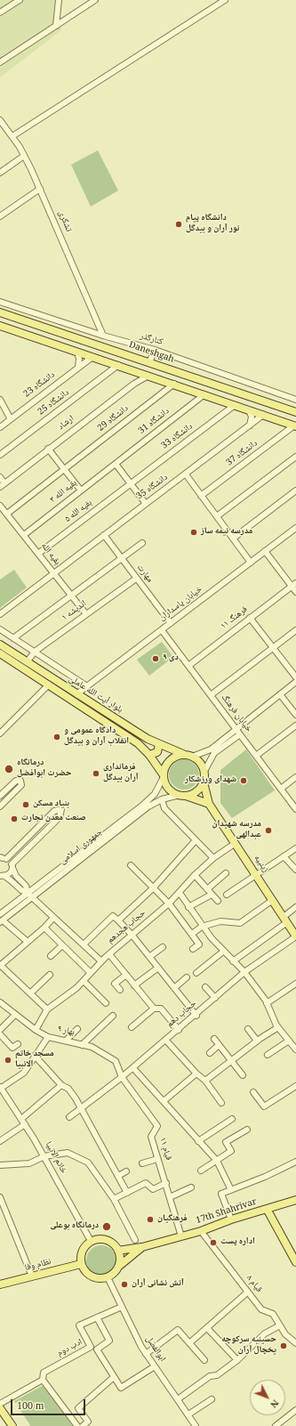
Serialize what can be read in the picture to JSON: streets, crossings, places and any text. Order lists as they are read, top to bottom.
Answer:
{
  "streets": {
    "main road": [
      "Daneshgah",
      "بلوار آیت‌ الله عاملی",
      "زینبیه",
      "17th Shahrivar",
      "نظام وفا"
    ],
    "street": [
      "تشکری",
      "کنارگذر",
      "دانشگاه 23",
      "دانشگاه 25",
      "دانشگاه 29",
      "دانشگاه 31",
      "ارشاد",
      "دانشگاه 33",
      "دانشگاه 37",
      "دانشگاه 35",
      "بقیه الله ۳",
      "بقیه الله ۵",
      "بقیه الله",
      "مهارت",
      "خیابان پاسداران",
      "اندیشه ۱",
      "فرهنگ ۱۱",
      "خیابان فرهنگ",
      "جمهوری اسلامی",
      "حجاب هجدهم",
      "حجاب دهم",
      "بهار ۹",
      "قیام ۱۱",
      "خاتم الانبیا",
      "قیام ۸",
      "ادب دوم",
      "ابوالفضل"
    ]
  },
  "crossings": [
    ["تشکری", "کنارگذر"],
    ["دانشگاه 29", "بقیه الله"],
    ["دانشگاه 31", "بقیه الله ۳"],
    ["دانشگاه 33", "بقیه الله ۵"],
    ["دانشگاه 35", "بقیه الله"],
    ["دانشگاه 35", "مهارت"],
    ["بقیه الله ۳", "بقیه الله"],
    ["بقیه الله ۵", "بقیه الله"],
    ["بقیه الله", "اندیشه ۱"],
    ["مهارت", "خیابان پاسداران"],
    ["مهارت", "اندیشه ۱"],
    ["خیابان پاسداران", "بلوار آیت‌ الله عاملی"],
    ["خیابان پاسداران", "خیابان فرهنگ"],
    ["اندیشه ۱", "بلوار آیت‌ الله عاملی"],
    ["فرهنگ ۱۱", "خیابان فرهنگ"],
    ["بلوار آیت‌ الله عاملی", "جمهوری اسلامی"],
    ["بلوار آیت‌ الله عاملی", "زینبیه"],
    ["جمهوری اسلامی", "زینبیه"],
    ["زینبیه", "حجاب هجدهم"],
    ["زینبیه", "حجاب دهم"],
    ["حجاب هجدهم", "بهار ۹"],
    ["حجاب دهم", "بهار ۹"],
    ["حجاب دهم", "قیام ۱۱"],
    ["بهار ۹", "قیام ۱۱"],
    ["قیام ۱۱", "17th Shahrivar"],
    ["خاتم الانبیا", "17th Shahrivar"],
    ["خاتم الانبیا", "نظام وفا"],
    ["خاتم الانبیا", "ابوالفضل"],
    ["17th Shahrivar", "نظام وفا"],
    ["17th Shahrivar", "قیام ۸"],
    ["17th Shahrivar", "ابوالفضل"],
    ["نظام وفا", "ابوالفضل"],
    ["ادب دوم", "ابوالفضل"]
  ],
  "places": [
    "دانشگاه پیام نور آران و بیدگل",
    "مدرسه نیمه ساز",
    "۹ دی",
    "دادگاه عمومی و انقلاب آران و بیدگل",
    "درمانگاه حضرت ابوافضل",
    "فرمانداری آران بیدگل",
    "شهدای ورزشکار",
    "بنیاد مسکن",
    "صنعت معدن تجارت",
    "مدرسه شهیدان عبدالهی",
    "مسجد خاتم الانبیا",
    "فرهنگیان",
    "درمانگاه بوعلی",
    "اداره پست",
    "آتش نشانی آران",
    "حسینیه سرکوچه یخچال آران"
  ],
  "scale_bar": "100 m",
  "north": "bottom right"
}
